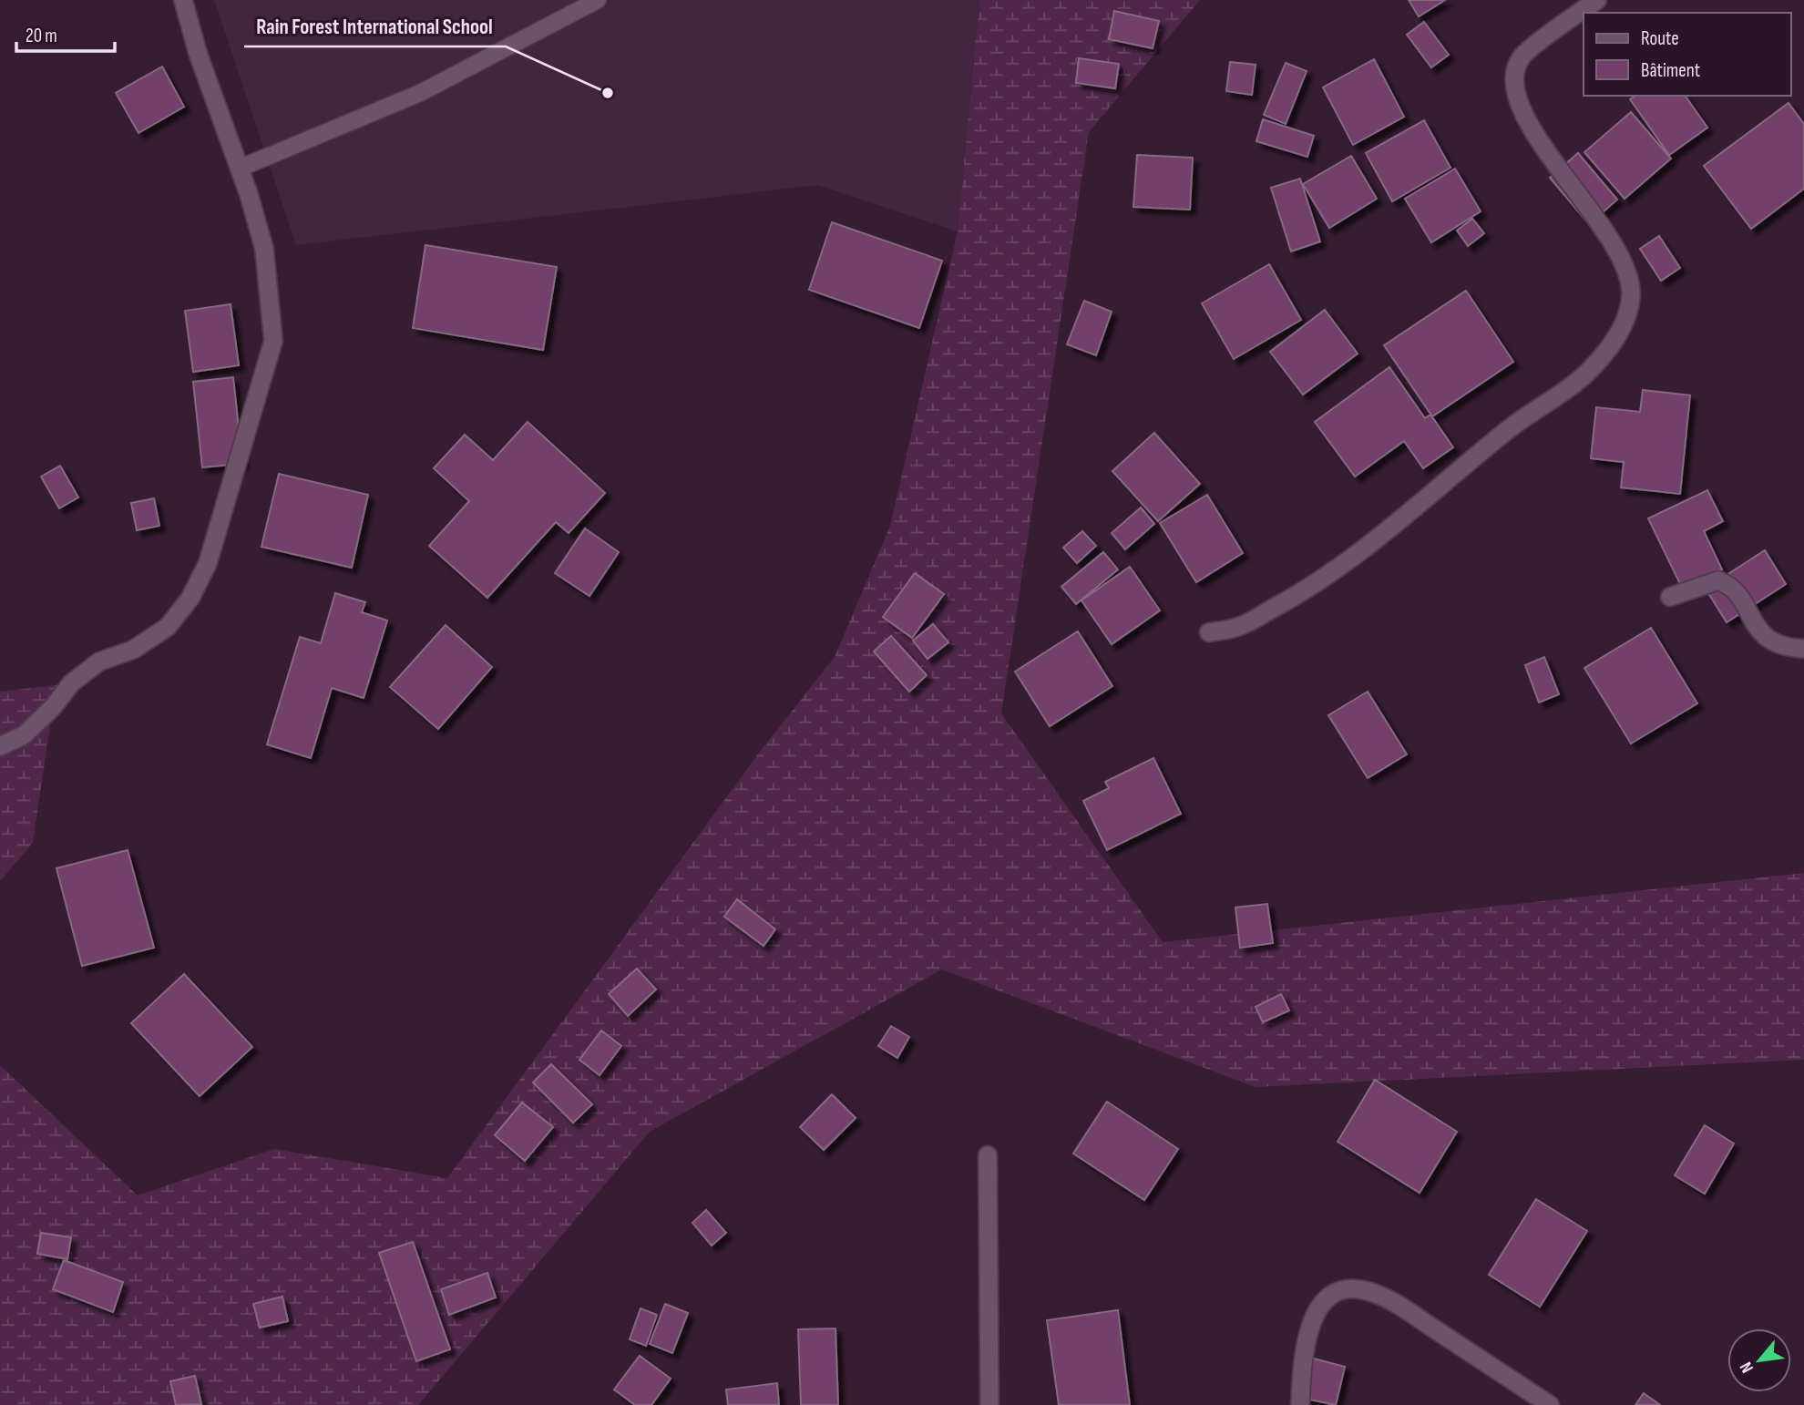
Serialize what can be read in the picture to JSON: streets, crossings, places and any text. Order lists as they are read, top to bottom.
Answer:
{
  "places": ["Rain Forest International School"],
  "legend": ["Route", "Bâtiment"],
  "scale_bar": "20 m",
  "north": "bottom left"
}
